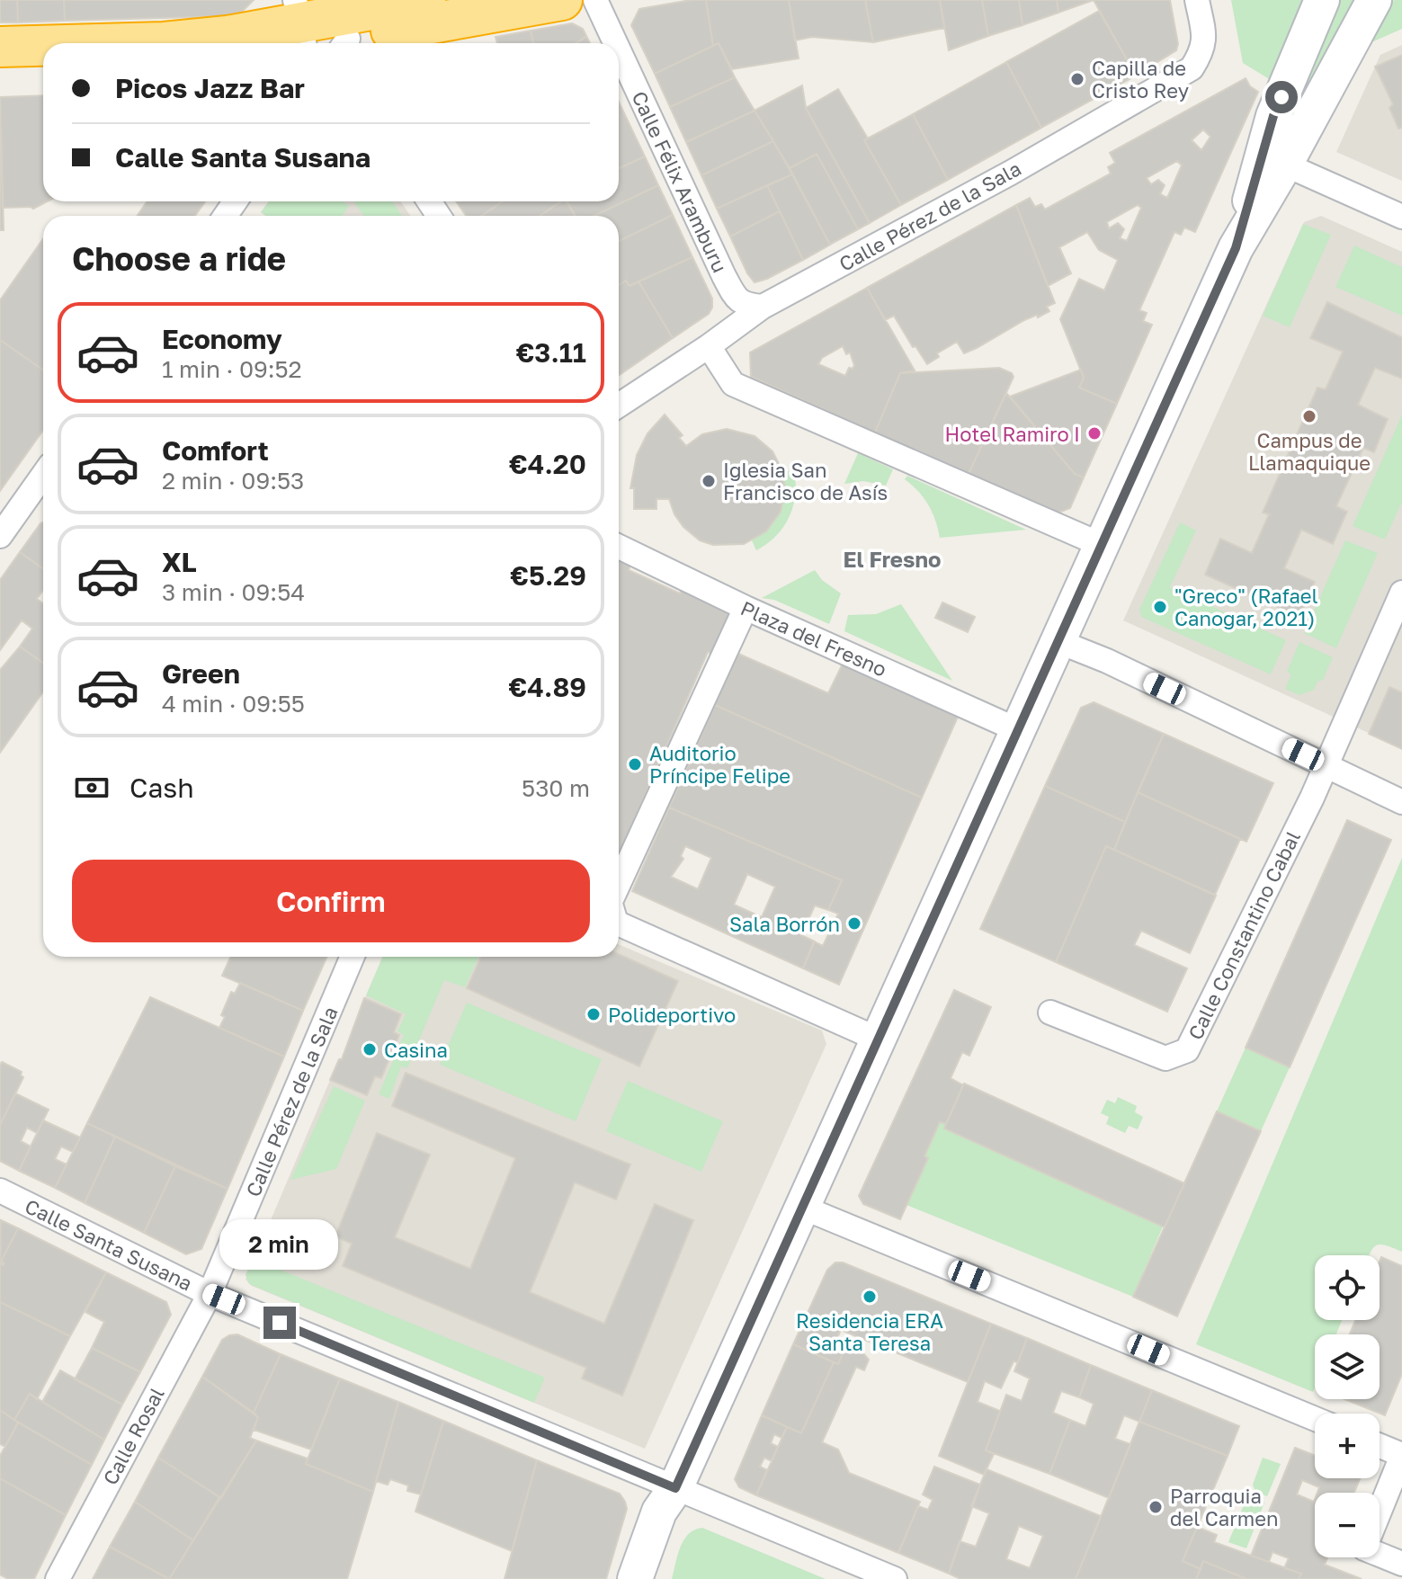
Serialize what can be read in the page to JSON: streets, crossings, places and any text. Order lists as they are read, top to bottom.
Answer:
{
  "streets": {
    "street": [
      "Calle Félix Aramburu",
      "Calle Pérez de la Sala",
      "Plaza del Fresno",
      "Calle Constantino Cabal",
      "Calle Santa Susana",
      "Calle Rosal"
    ]
  },
  "crossings": [
    ["Calle Félix Aramburu", "Calle Pérez de la Sala"],
    ["Calle Pérez de la Sala", "Calle Santa Susana"],
    ["Calle Pérez de la Sala", "Calle Rosal"],
    ["Calle Santa Susana", "Calle Rosal"]
  ],
  "districts": ["El Fresno"],
  "places": [
    "Capilla de Cristo Rey",
    "Campus de Llamaquique",
    "Hotel Ramiro I",
    "Iglesia San Francisco de Asís",
    "\"Greco\" (Rafael Canogar, 2021)",
    "Auditorio Príncipe Felipe",
    "Sala Borrón",
    "Polideportivo",
    "Casina",
    "Residencia ERA Santa Teresa",
    "Parroquia del Carmen"
  ],
  "page": {
    "banner": ["Picos Jazz Bar", "Calle Santa Susana"],
    "heading": "Choose a ride",
    "list": [
      {
        "name": "Economy",
        "note": "1 min · 09:52",
        "value": "€3.11"
      },
      {
        "name": "Comfort",
        "note": "2 min · 09:53",
        "value": "€4.20"
      },
      {
        "name": "XL",
        "note": "3 min · 09:54",
        "value": "€5.29"
      },
      {
        "name": "Green",
        "note": "4 min · 09:55",
        "value": "€4.89"
      }
    ],
    "pay": ["Cash", "530 m"],
    "buttons": "Confirm",
    "bubble": "2 min",
    "map_buttons": ["+", "−"]
  }
}
